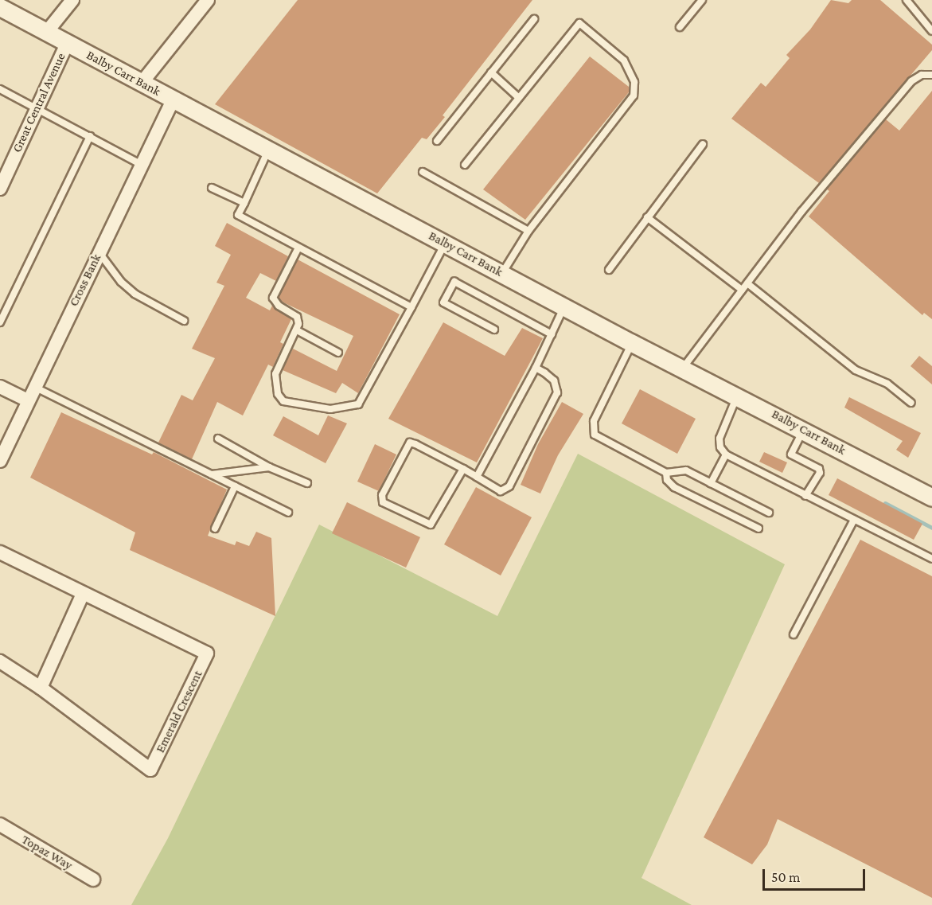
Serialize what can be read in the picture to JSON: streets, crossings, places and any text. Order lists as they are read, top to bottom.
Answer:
{
  "streets": {
    "street": [
      "Balby Carr Bank",
      "Great Central Avenue",
      "Cross Bank",
      "Emerald Crescent",
      "Topaz Way"
    ]
  },
  "crossings": [
    ["Balby Carr Bank", "Great Central Avenue"],
    ["Balby Carr Bank", "Cross Bank"]
  ],
  "scale_bar": "50 m"
}
